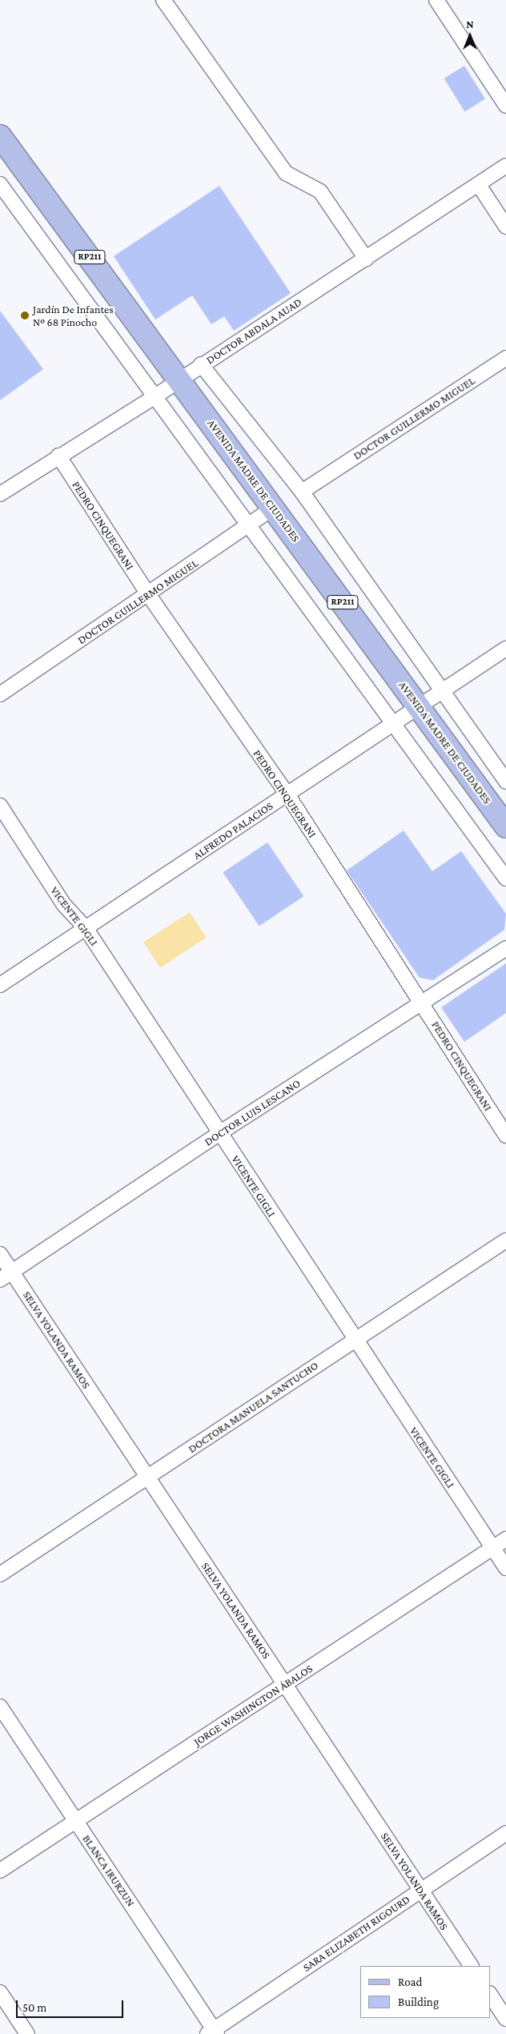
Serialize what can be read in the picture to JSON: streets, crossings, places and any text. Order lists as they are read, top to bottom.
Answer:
{
  "streets": {
    "main road": ["RP211", "AVENIDA MADRE DE CIUDADES"],
    "street": [
      "DOCTOR ABDALA AUAD",
      "DOCTOR GUILLERMO MIGUEL",
      "PEDRO CINQUEGRANI",
      "ALFREDO PALACIOS",
      "VICENTE GIGLI",
      "DOCTOR LUIS LESCANO",
      "SELVA YOLANDA RAMOS",
      "DOCTORA MANUELA SANTUCHO",
      "JORGE WASHINGTON ÁBALOS",
      "BLANCA IRURZUN",
      "SARA ELIZABETH RIGOURD"
    ]
  },
  "crossings": [
    ["DOCTOR ABDALA AUAD", "AVENIDA MADRE DE CIUDADES"],
    ["DOCTOR ABDALA AUAD", "PEDRO CINQUEGRANI"],
    ["DOCTOR GUILLERMO MIGUEL", "AVENIDA MADRE DE CIUDADES"],
    ["DOCTOR GUILLERMO MIGUEL", "PEDRO CINQUEGRANI"],
    ["AVENIDA MADRE DE CIUDADES", "ALFREDO PALACIOS"],
    ["PEDRO CINQUEGRANI", "ALFREDO PALACIOS"],
    ["PEDRO CINQUEGRANI", "DOCTOR LUIS LESCANO"],
    ["ALFREDO PALACIOS", "VICENTE GIGLI"],
    ["VICENTE GIGLI", "DOCTOR LUIS LESCANO"],
    ["VICENTE GIGLI", "DOCTORA MANUELA SANTUCHO"],
    ["VICENTE GIGLI", "JORGE WASHINGTON ÁBALOS"],
    ["DOCTOR LUIS LESCANO", "SELVA YOLANDA RAMOS"],
    ["SELVA YOLANDA RAMOS", "DOCTORA MANUELA SANTUCHO"],
    ["SELVA YOLANDA RAMOS", "JORGE WASHINGTON ÁBALOS"],
    ["SELVA YOLANDA RAMOS", "SARA ELIZABETH RIGOURD"],
    ["JORGE WASHINGTON ÁBALOS", "BLANCA IRURZUN"],
    ["BLANCA IRURZUN", "SARA ELIZABETH RIGOURD"]
  ],
  "places": ["Jardín De Infantes Nº 68 Pinocho"],
  "legend": ["Road", "Building"],
  "scale_bar": "50 m",
  "north": "top"
}
